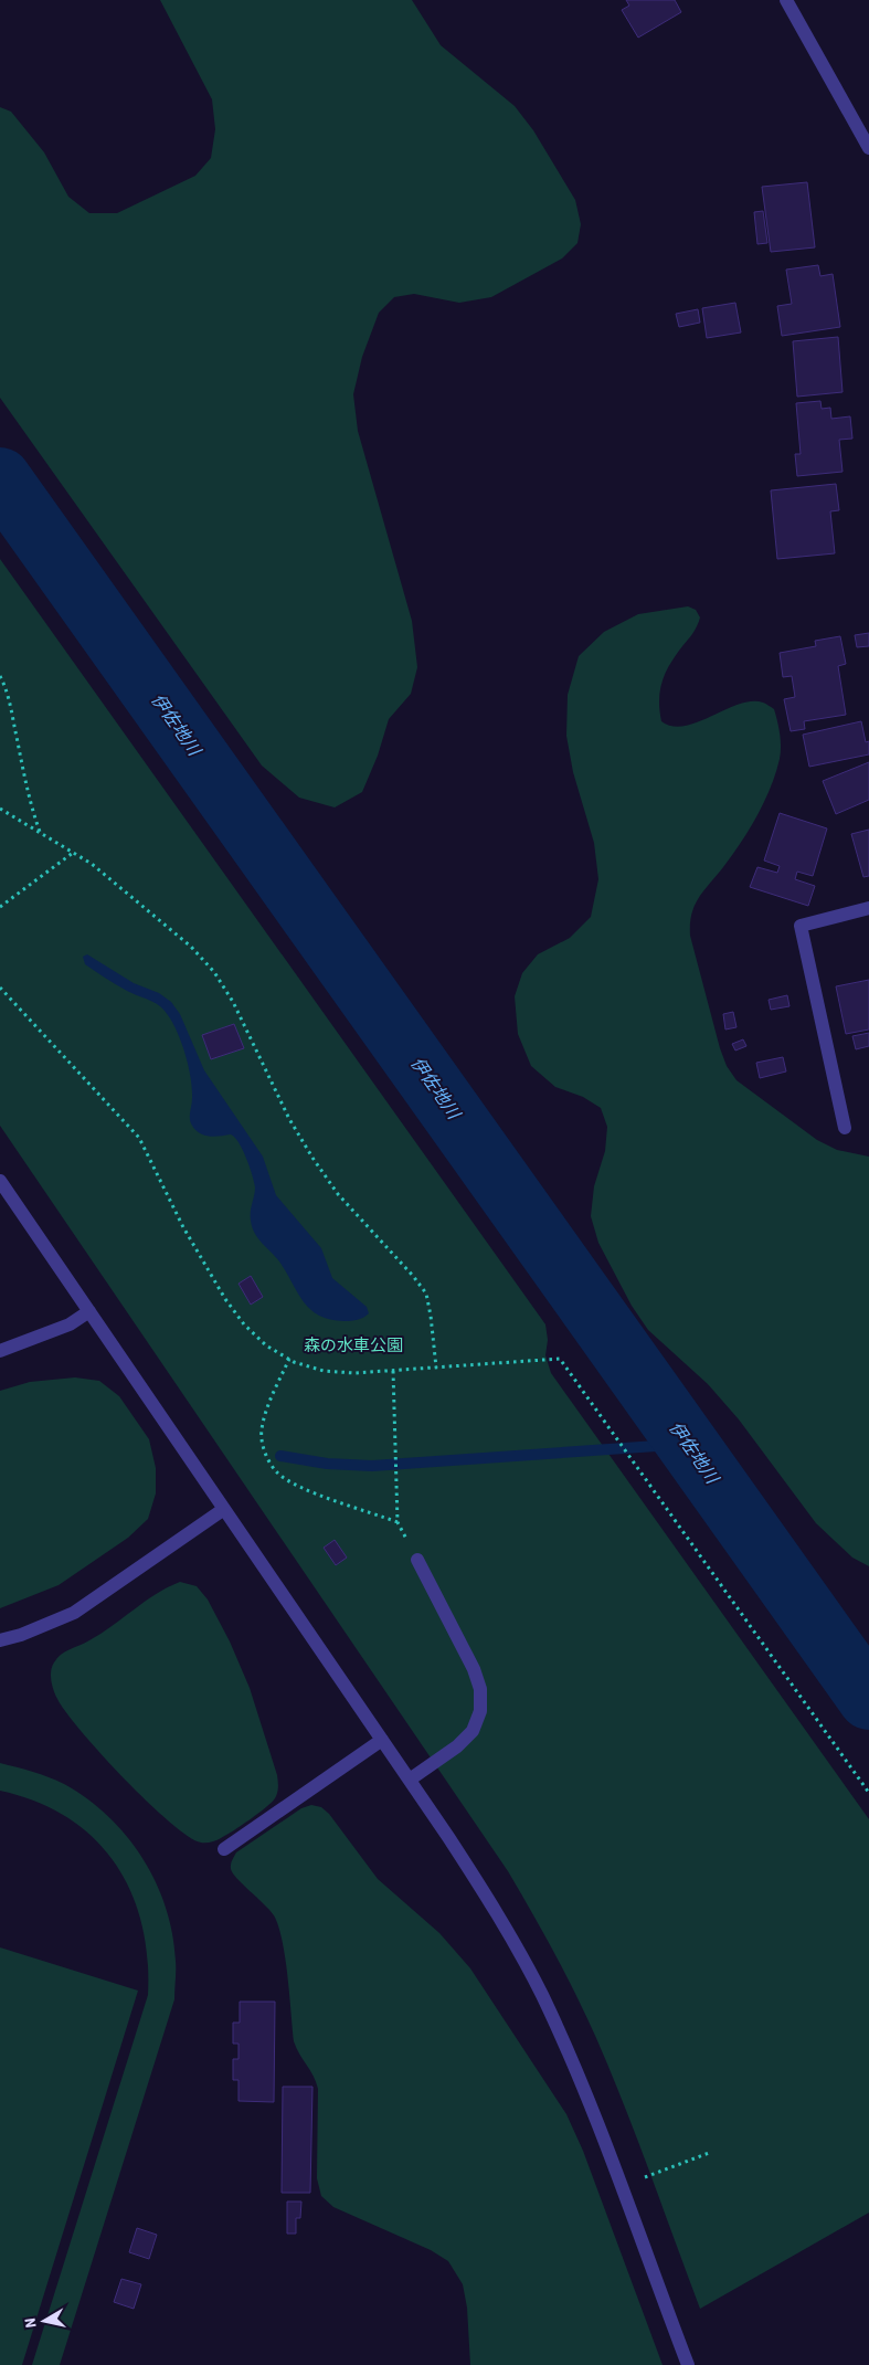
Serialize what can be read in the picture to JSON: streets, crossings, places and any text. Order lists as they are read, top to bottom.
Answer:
{
  "water": ["伊佐地川"],
  "parks": ["森の水車公園"],
  "north": "left"
}
